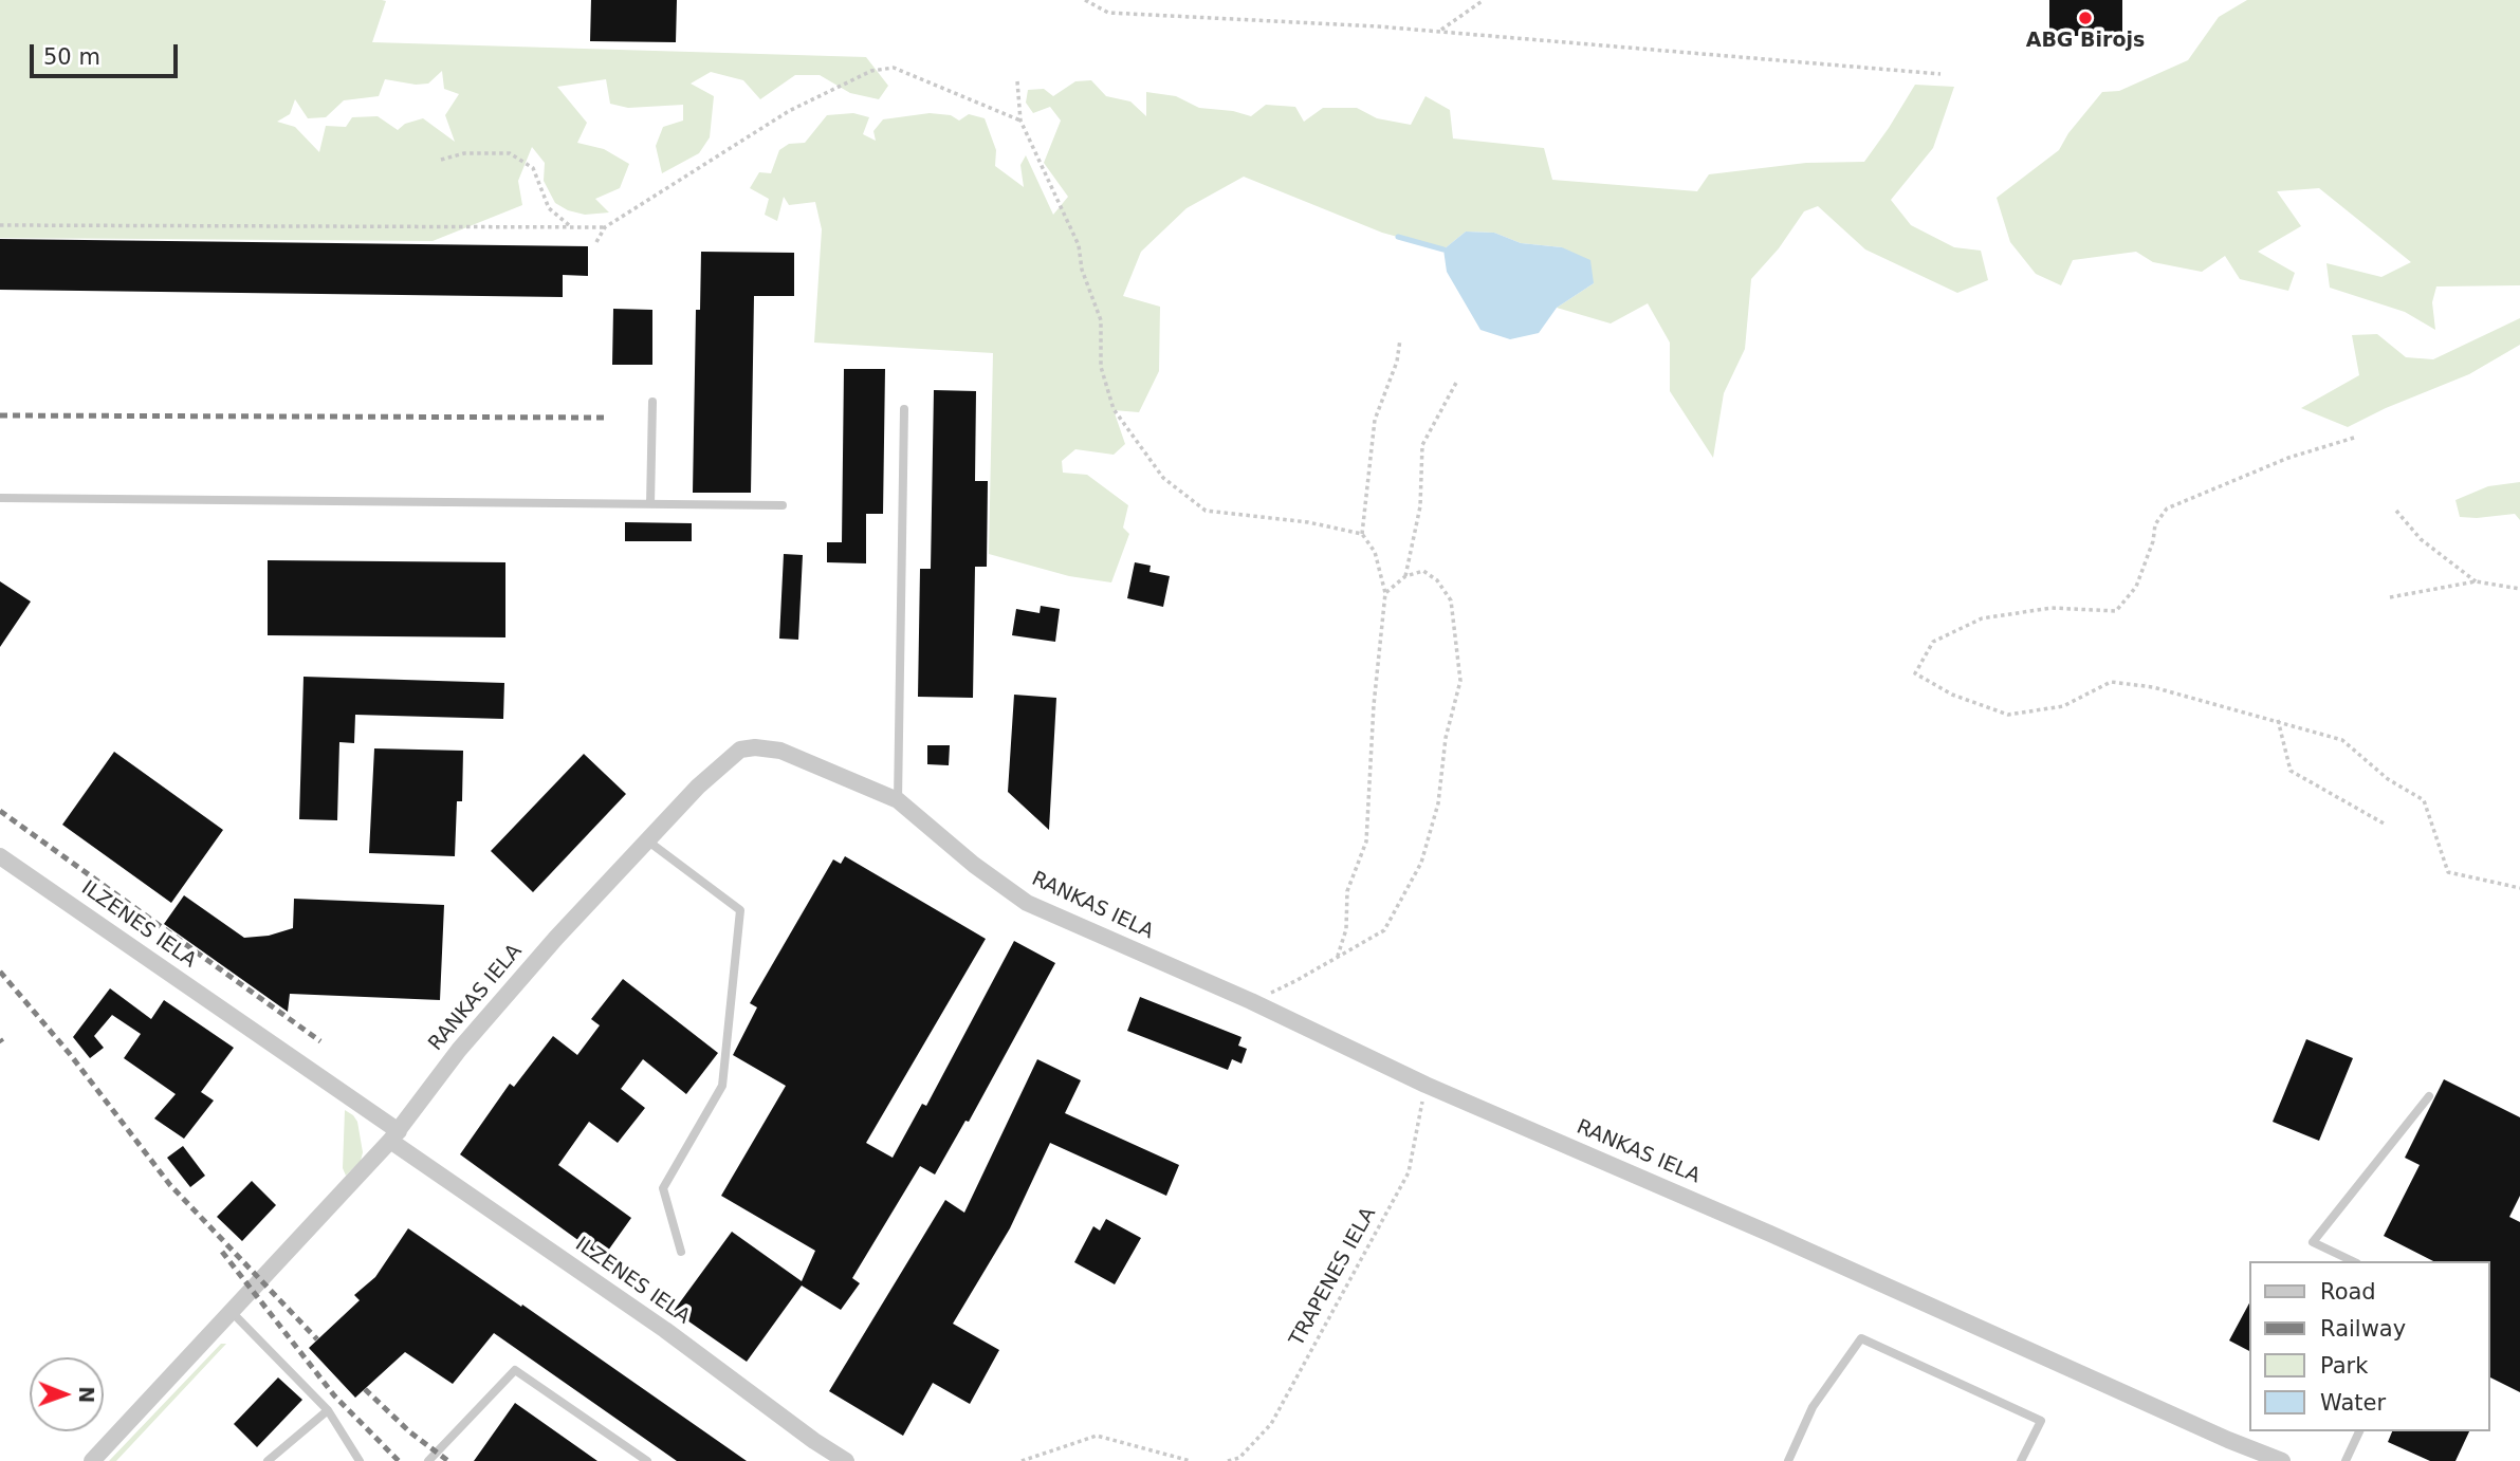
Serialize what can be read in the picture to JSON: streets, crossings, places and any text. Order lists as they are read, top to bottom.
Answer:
{
  "streets": {
    "street": ["RANKAS IELA", "ILZENES IELA"],
    "path": ["TRAPENES IELA"]
  },
  "crossings": [
    ["RANKAS IELA", "ILZENES IELA"],
    ["RANKAS IELA", "TRAPENES IELA"]
  ],
  "places": ["ABG Birojs"],
  "legend": [
    "Road",
    "Railway",
    "Park",
    "Water"
  ],
  "scale_bar": "50 m",
  "north": "right"
}
